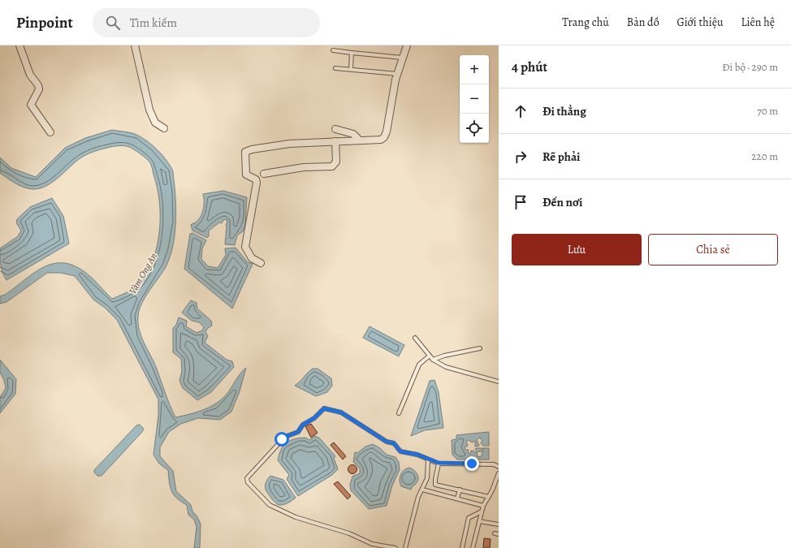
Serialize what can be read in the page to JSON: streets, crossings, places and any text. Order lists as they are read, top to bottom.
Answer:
{
  "water": ["Vàm Ong An"],
  "page": {
    "header": "Pinpoint",
    "search": "Tìm kiếm",
    "nav": [
      "Trang chủ",
      "Bản đồ",
      "Giới thiệu",
      "Liên hệ"
    ],
    "heading": ["4 phút", "Đi bộ · 290 m"],
    "map_buttons": ["+", "−"],
    "list": [
      ["Đi thẳng", "70 m"],
      ["Rẽ phải", "220 m"],
      "Đến nơi"
    ],
    "buttons": ["Lưu", "Chia sẻ"]
  }
}
